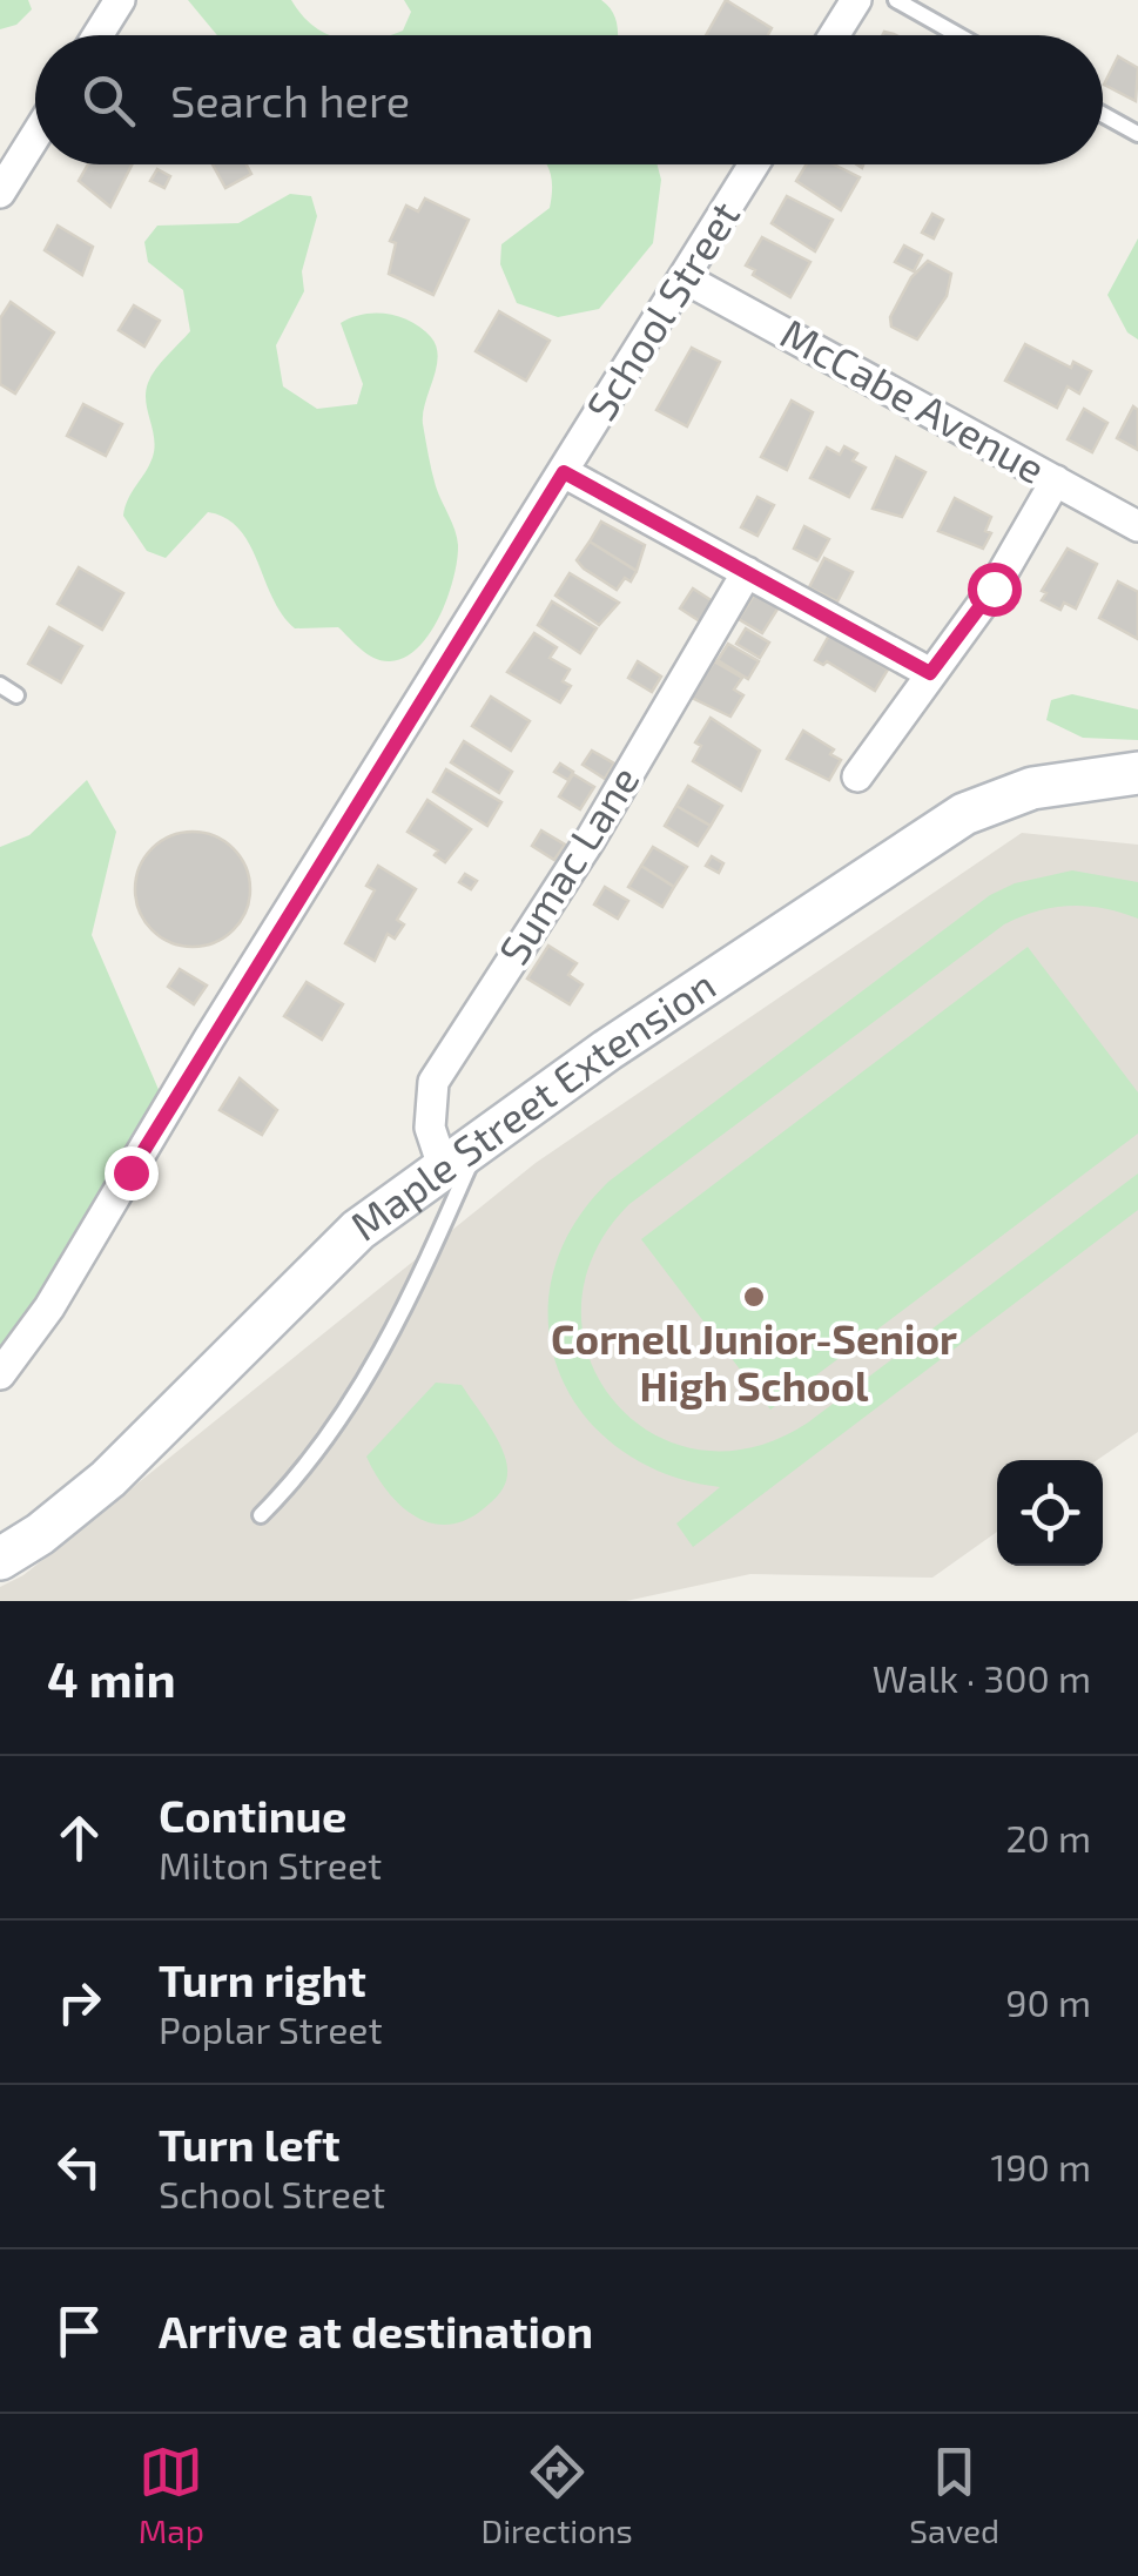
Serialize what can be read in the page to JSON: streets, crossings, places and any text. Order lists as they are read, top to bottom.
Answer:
{
  "streets": {
    "street": [
      "School Street",
      "McCabe Avenue",
      "Sumac Lane",
      "Maple Street Extension"
    ]
  },
  "crossings": [
    ["School Street", "McCabe Avenue"],
    ["Sumac Lane", "Maple Street Extension"]
  ],
  "places": ["Cornell Junior-Senior High School"],
  "page": {
    "search": "Search here",
    "heading": ["4 min", "Walk · 300 m"],
    "list": [
      ["Continue", "Milton Street", "20 m"],
      ["Turn right", "Poplar Street", "90 m"],
      ["Turn left", "School Street", "190 m"],
      "Arrive at destination"
    ],
    "nav": ["Map", "Directions", "Saved"]
  }
}
